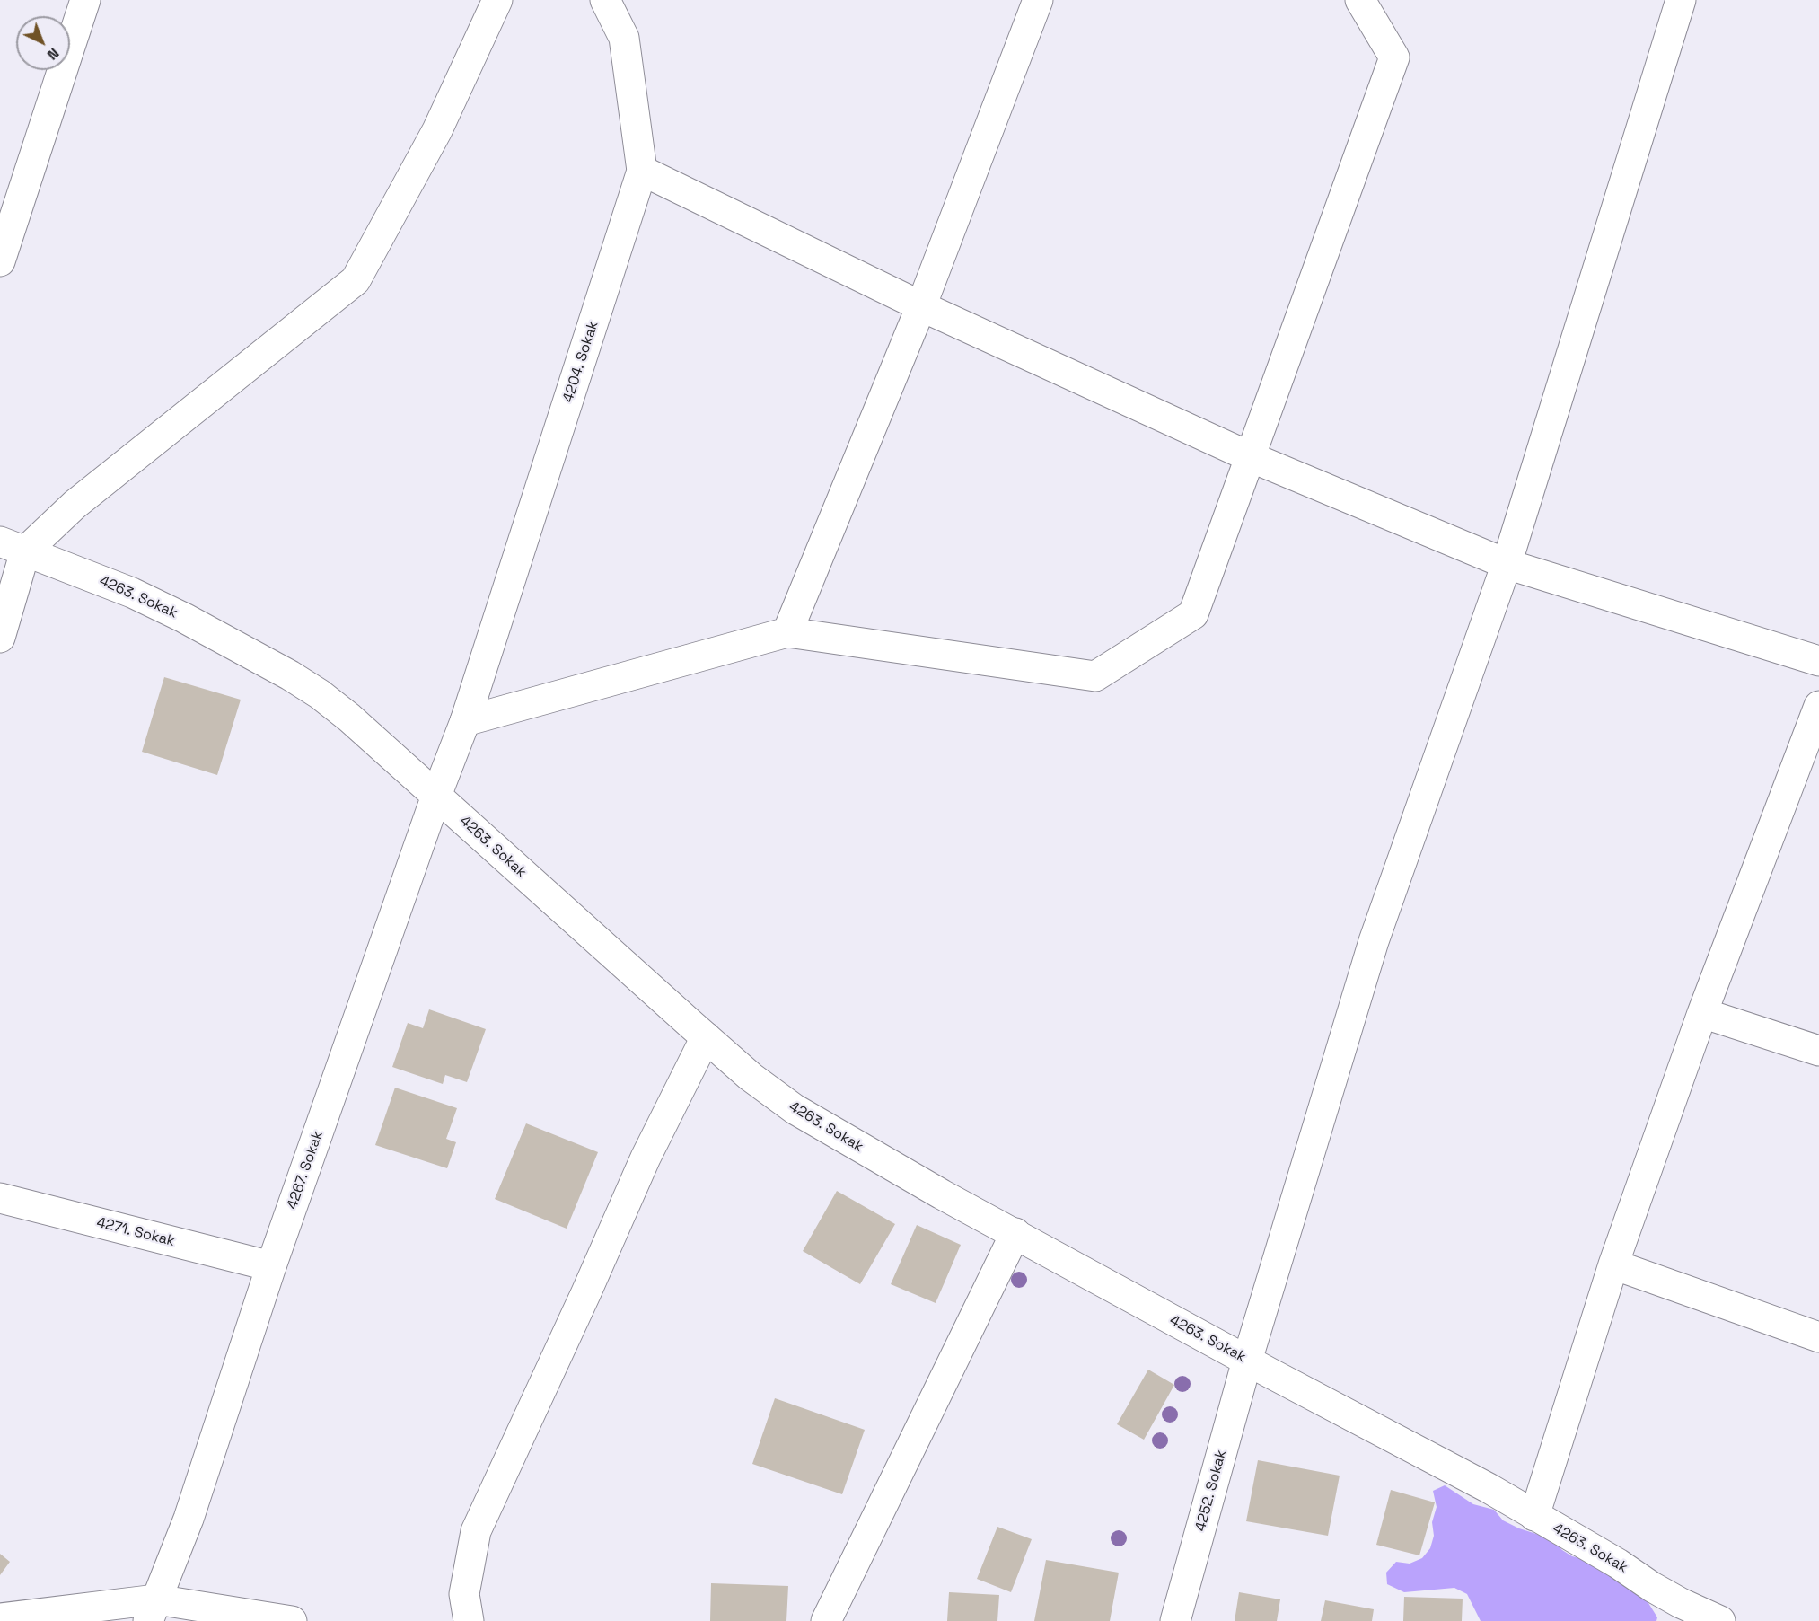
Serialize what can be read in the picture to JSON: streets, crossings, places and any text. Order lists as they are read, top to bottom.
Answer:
{
  "streets": {
    "street": [
      "4204. Sokak",
      "4263. Sokak",
      "4267. Sokak",
      "4271. Sokak",
      "4252. Sokak"
    ]
  },
  "crossings": [
    ["4204. Sokak", "4267. Sokak"],
    ["4263. Sokak", "4267. Sokak"],
    ["4263. Sokak", "4252. Sokak"],
    ["4267. Sokak", "4271. Sokak"]
  ],
  "north": "bottom right"
}
